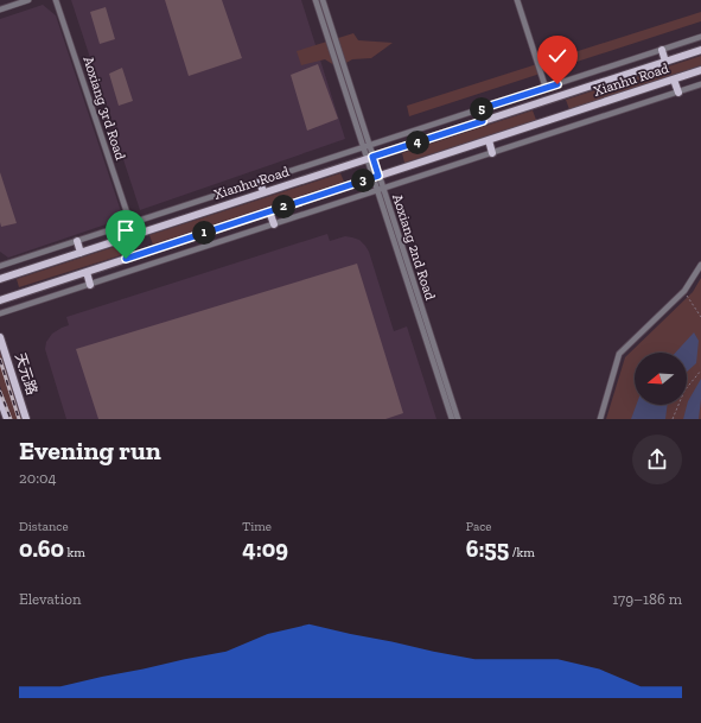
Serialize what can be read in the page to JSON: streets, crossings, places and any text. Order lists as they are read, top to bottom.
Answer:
{
  "streets": {
    "main road": ["Xianhu Road", "天元路"],
    "street": ["Aoxiang 3rd Road", "Aoxiang 2nd Road"]
  },
  "crossings": [
    ["Xianhu Road", "Aoxiang 3rd Road"],
    ["Xianhu Road", "Aoxiang 2nd Road"]
  ],
  "north": "left",
  "page": {
    "pins": [
      "5",
      "4",
      "3",
      "2",
      "1"
    ],
    "heading": ["Evening run", "20:04"],
    "stats": [
      ["Distance", "0.60 km"],
      ["Time", "4:09"],
      ["Pace", "6:55 /km"]
    ],
    "chart": ["Elevation", "179–186 m"]
  }
}
